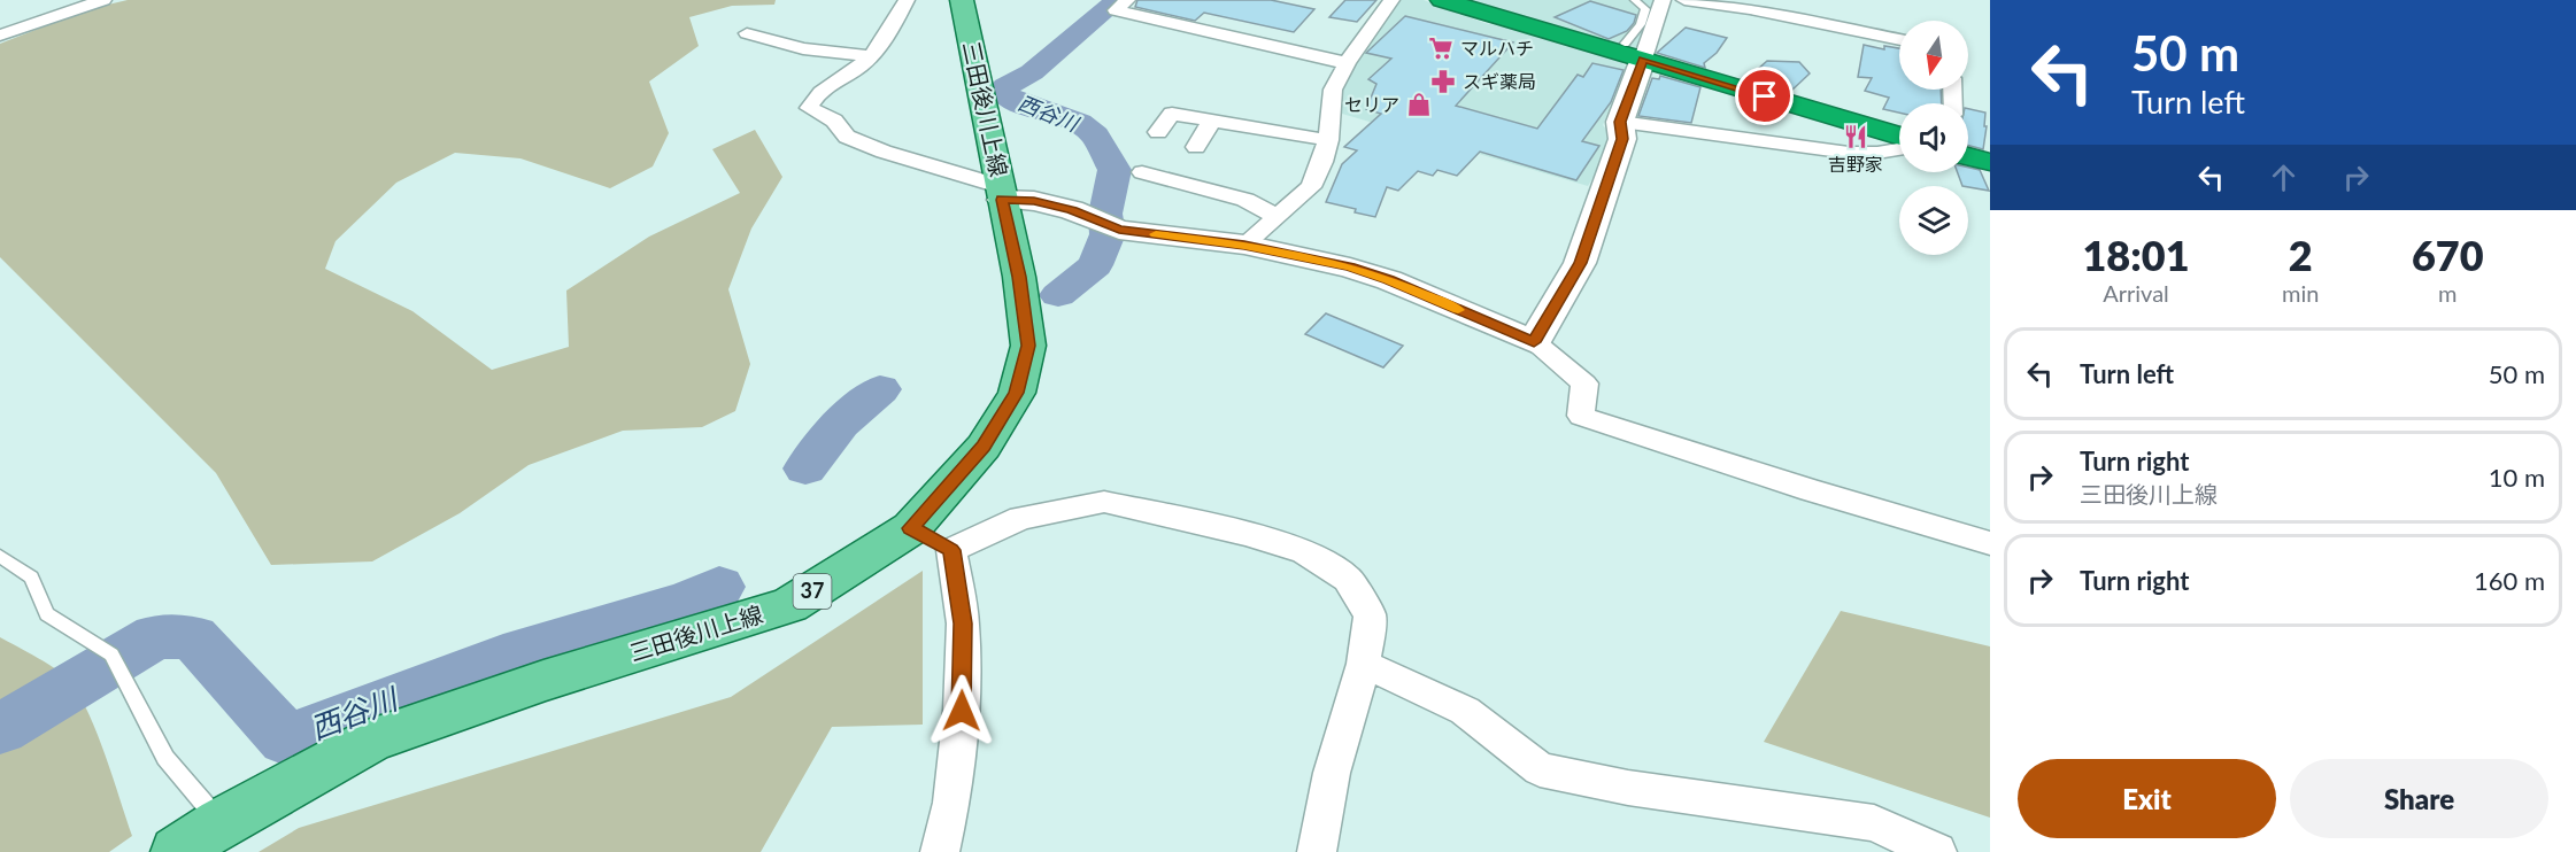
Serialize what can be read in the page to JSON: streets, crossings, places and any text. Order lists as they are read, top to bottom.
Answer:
{
  "streets": {
    "main road": ["三田後川上線", "37"]
  },
  "water": ["西谷川"],
  "places": {
    "supermarket": ["マルハチ"],
    "pharmacy": ["スギ薬局"],
    "shop": ["セリア"],
    "restaurant": ["吉野家"]
  },
  "north": "bottom",
  "page": {
    "turn": ["50 m", "Turn left"],
    "eta": [
      "18:01",
      "Arrival",
      "2",
      "min",
      "670",
      "m"
    ],
    "list": [
      {
        "name": "Turn left",
        "value": "50 m"
      },
      {
        "name": "Turn right",
        "note": "三田後川上線",
        "value": "10 m"
      },
      {
        "name": "Turn right",
        "value": "160 m"
      }
    ],
    "buttons": ["Exit", "Share"]
  }
}
